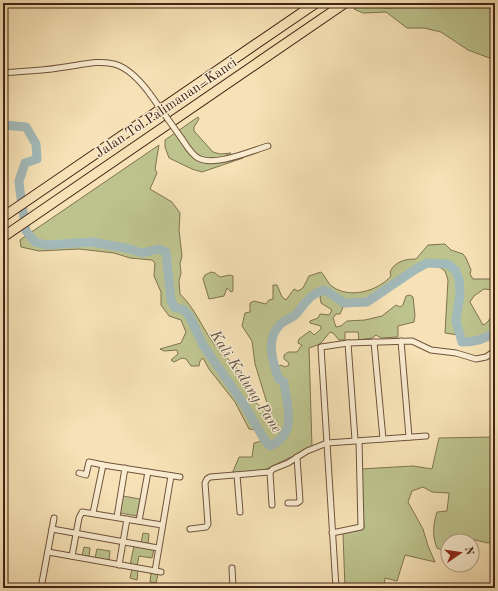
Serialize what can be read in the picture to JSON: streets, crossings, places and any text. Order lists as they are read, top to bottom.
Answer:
{
  "streets": {
    "highway": ["Jalan Tol Palimanan–Kanci"]
  },
  "water": ["Kali Kedung Pane"],
  "north": "right"
}
